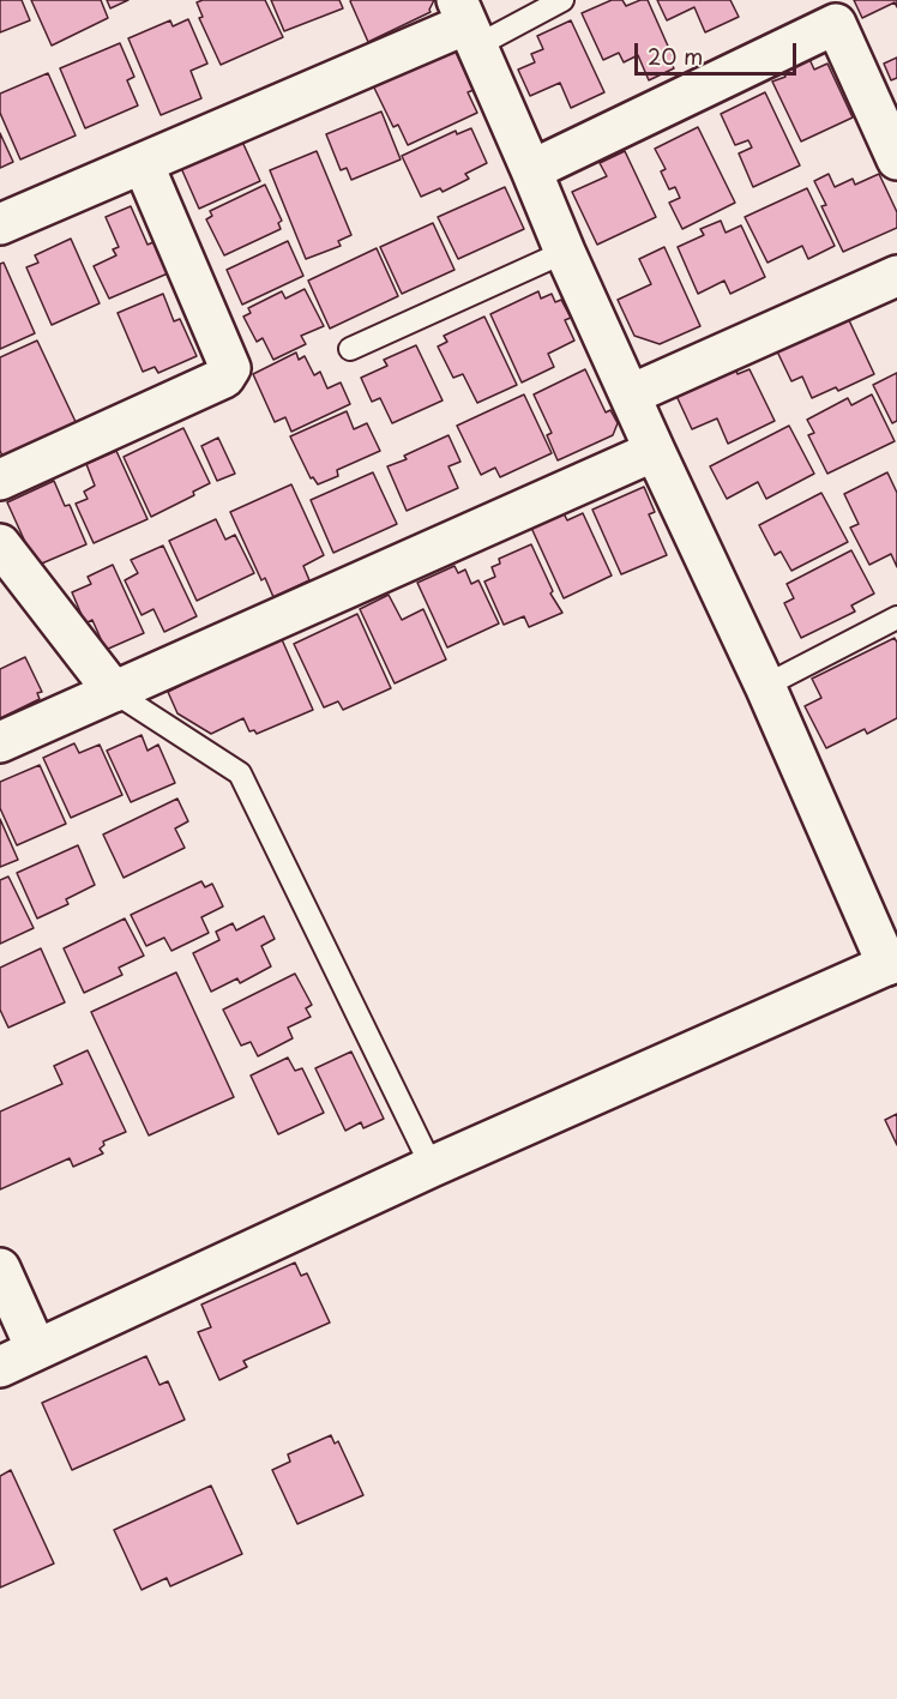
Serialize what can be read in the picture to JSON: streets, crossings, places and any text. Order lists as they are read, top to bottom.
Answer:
{
  "scale_bar": "20 m"
}
